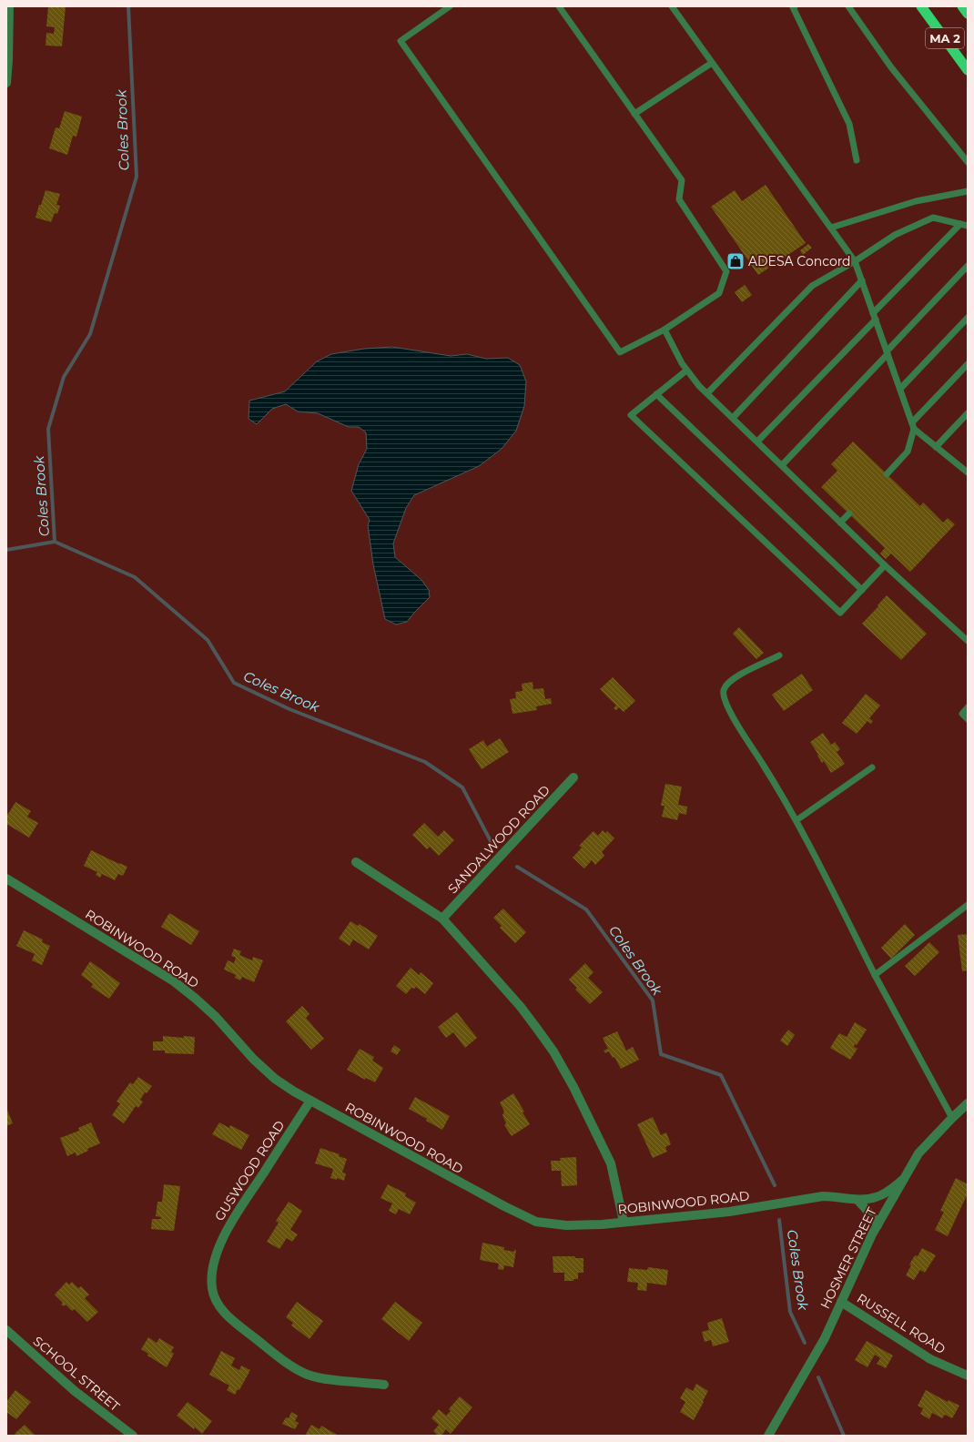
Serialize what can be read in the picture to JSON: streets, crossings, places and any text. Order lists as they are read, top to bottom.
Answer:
{
  "streets": {
    "highway": ["MA 2"],
    "street": [
      "SANDALWOOD ROAD",
      "ROBINWOOD ROAD",
      "GUSWOOD ROAD",
      "HOSMER STREET",
      "RUSSELL ROAD",
      "SCHOOL STREET"
    ]
  },
  "crossings": [
    ["ROBINWOOD ROAD", "GUSWOOD ROAD"],
    ["ROBINWOOD ROAD", "HOSMER STREET"],
    ["HOSMER STREET", "RUSSELL ROAD"]
  ],
  "water": ["Coles Brook"],
  "places": {
    "shop": ["ADESA Concord"]
  }
}
